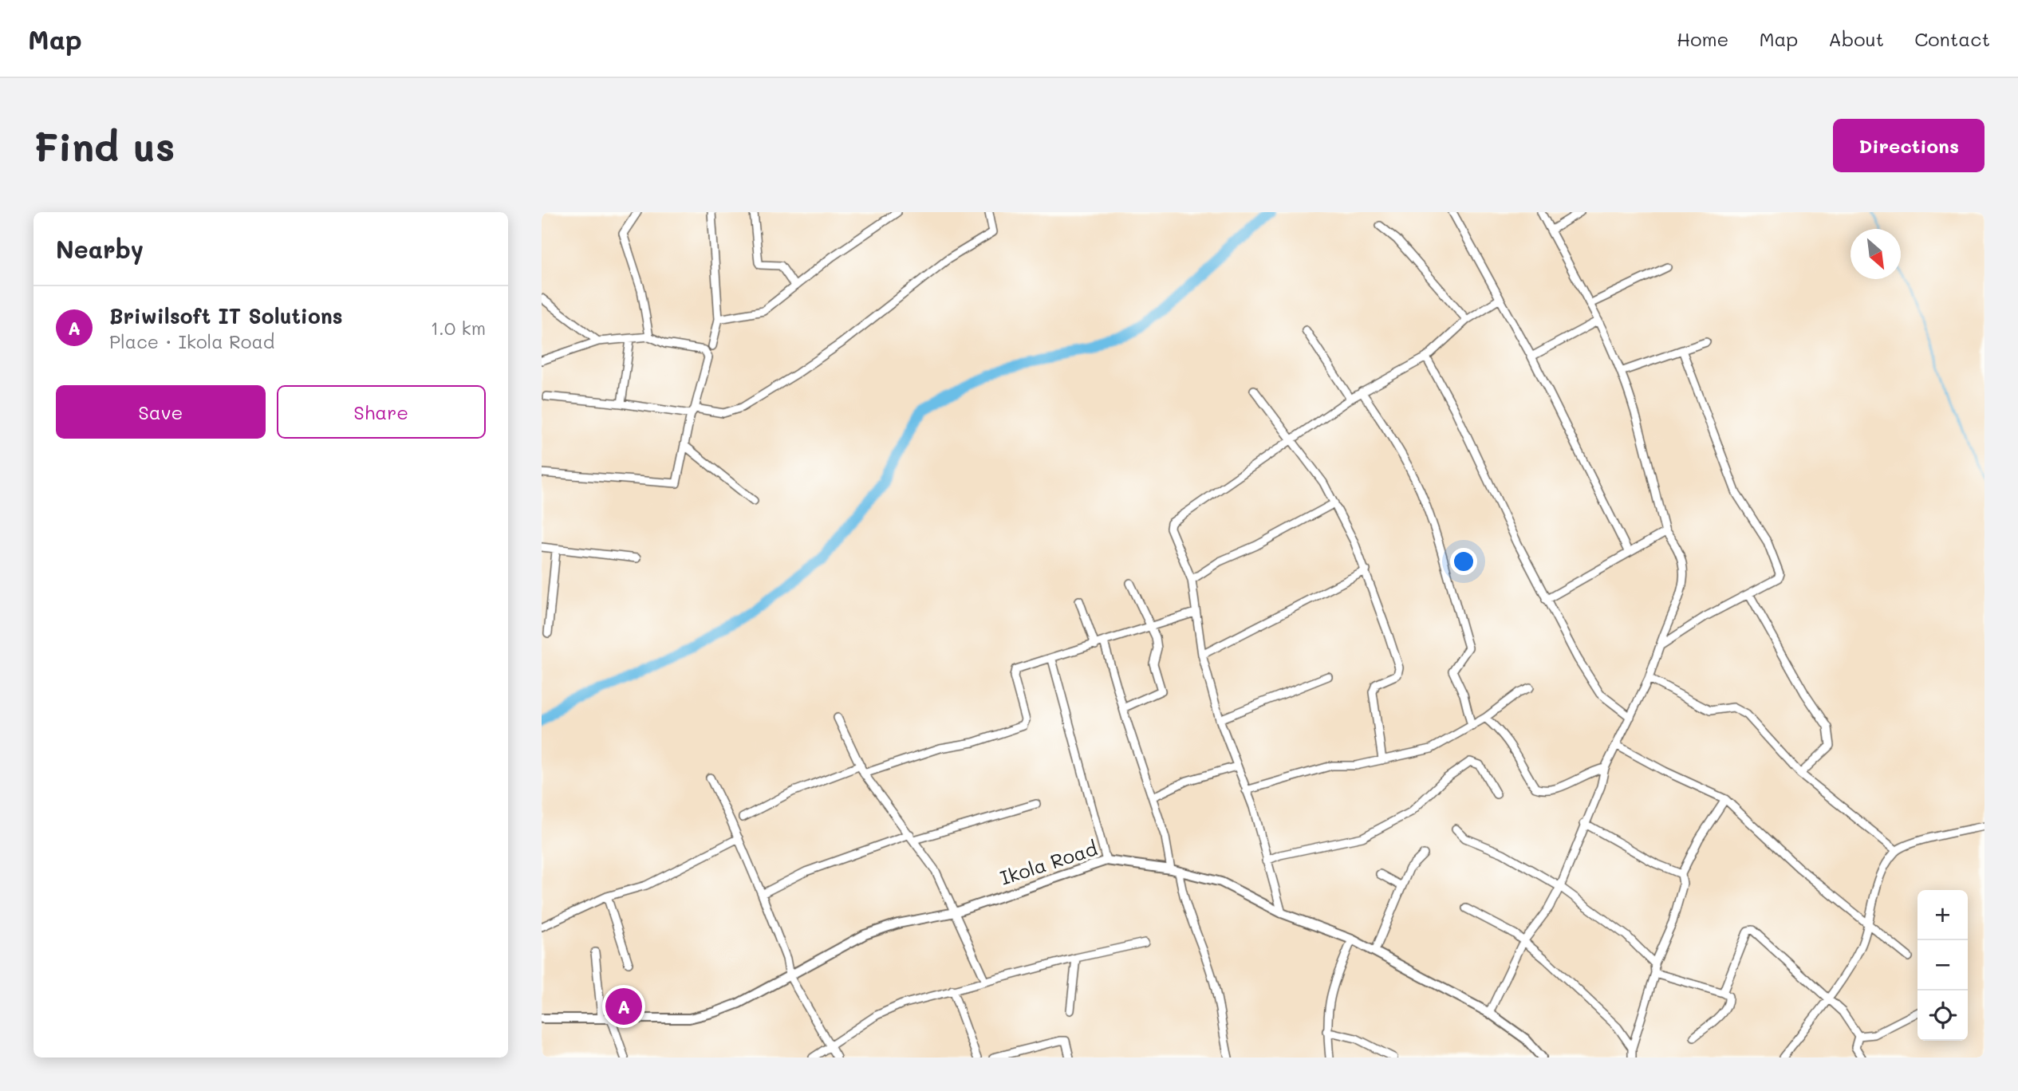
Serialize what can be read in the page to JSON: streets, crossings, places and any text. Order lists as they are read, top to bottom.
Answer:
{
  "streets": {
    "street": ["Ikola Road"]
  },
  "north": "bottom right",
  "page": {
    "header": "Map",
    "nav": [
      "Home",
      "Map",
      "About",
      "Contact"
    ],
    "buttons": [
      "Directions",
      ["Save", "Share"]
    ],
    "title": "Find us",
    "heading": "Nearby",
    "list": [
      {
        "mark": "A",
        "name": "Briwilsoft IT Solutions",
        "note": "Place · Ikola Road",
        "value": "1.0 km"
      }
    ],
    "map_buttons": ["+", "−"],
    "pins": "A"
  }
}
